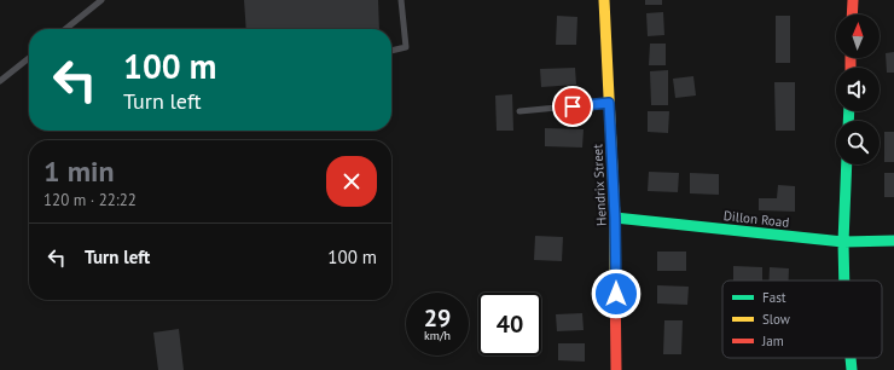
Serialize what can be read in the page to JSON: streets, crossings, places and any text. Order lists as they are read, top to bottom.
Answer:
{
  "streets": {
    "street": ["Hendrix Street", "Dillon Road"]
  },
  "crossings": [
    ["Hendrix Street", "Dillon Road"]
  ],
  "legend": ["Fast", "Slow", "Jam"],
  "north": "top",
  "page": {
    "turn": ["100 m", "Turn left"],
    "heading": ["1 min", "120 m · 22:22"],
    "list": [
      {
        "name": "Turn left",
        "value": "100 m"
      }
    ],
    "speed": "29 km/h",
    "limit": "40"
  }
}
